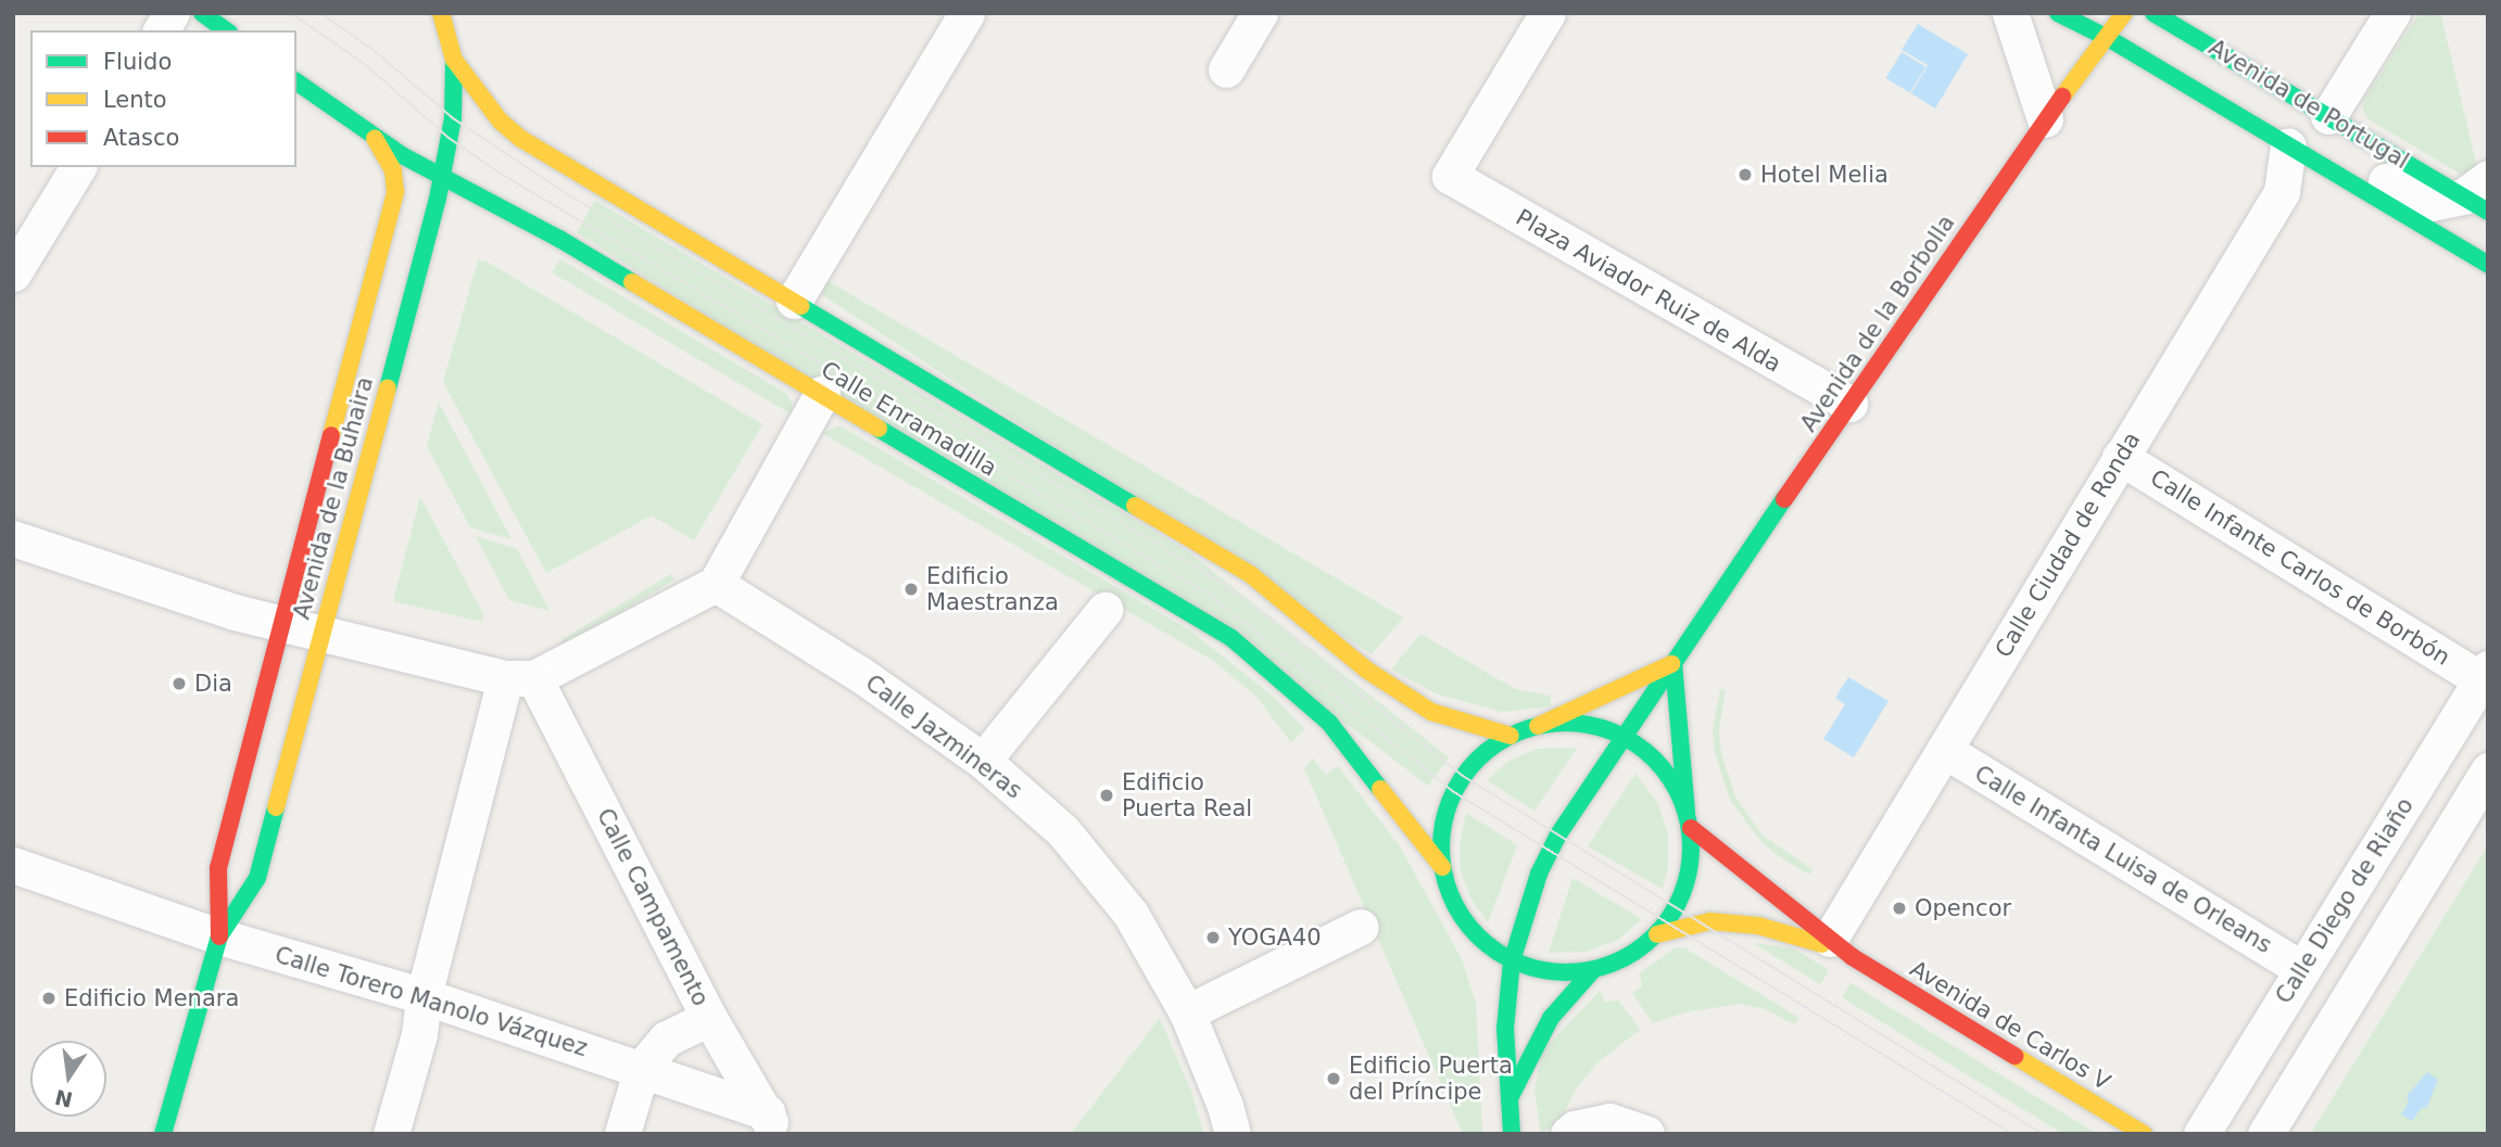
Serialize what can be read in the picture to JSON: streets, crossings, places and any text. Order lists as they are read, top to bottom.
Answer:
{
  "streets": {
    "main road": [
      "Avenida de Portugal",
      "Avenida de la Borbolla",
      "Calle Enramadilla",
      "Avenida de la Buhaira",
      "Avenida de Carlos V"
    ],
    "street": [
      "Plaza Aviador Ruiz de Alda",
      "Calle Ciudad de Ronda",
      "Calle Infante Carlos de Borbón",
      "Calle Jazmineras",
      "Calle Infanta Luisa de Orleans",
      "Calle Diego de Riaño",
      "Calle Campamento",
      "Calle Torero Manolo Vázquez"
    ]
  },
  "crossings": [
    ["Avenida de Portugal", "Avenida de la Borbolla"],
    ["Avenida de Portugal", "Calle Ciudad de Ronda"],
    ["Plaza Aviador Ruiz de Alda", "Avenida de la Borbolla"],
    ["Calle Enramadilla", "Avenida de la Buhaira"],
    ["Avenida de la Buhaira", "Calle Torero Manolo Vázquez"],
    ["Calle Ciudad de Ronda", "Calle Infante Carlos de Borbón"],
    ["Calle Ciudad de Ronda", "Calle Infanta Luisa de Orleans"],
    ["Calle Ciudad de Ronda", "Avenida de Carlos V"],
    ["Calle Infante Carlos de Borbón", "Calle Diego de Riaño"],
    ["Calle Infanta Luisa de Orleans", "Calle Diego de Riaño"],
    ["Calle Campamento", "Calle Torero Manolo Vázquez"]
  ],
  "places": [
    "Hotel Melia",
    "Edificio Maestranza",
    "Dia",
    "Edificio Puerta Real",
    "Opencor",
    "YOGA40",
    "Edificio Menara",
    "Edificio Puerta del Príncipe"
  ],
  "legend": ["Fluido", "Lento", "Atasco"],
  "north": "bottom"
}
